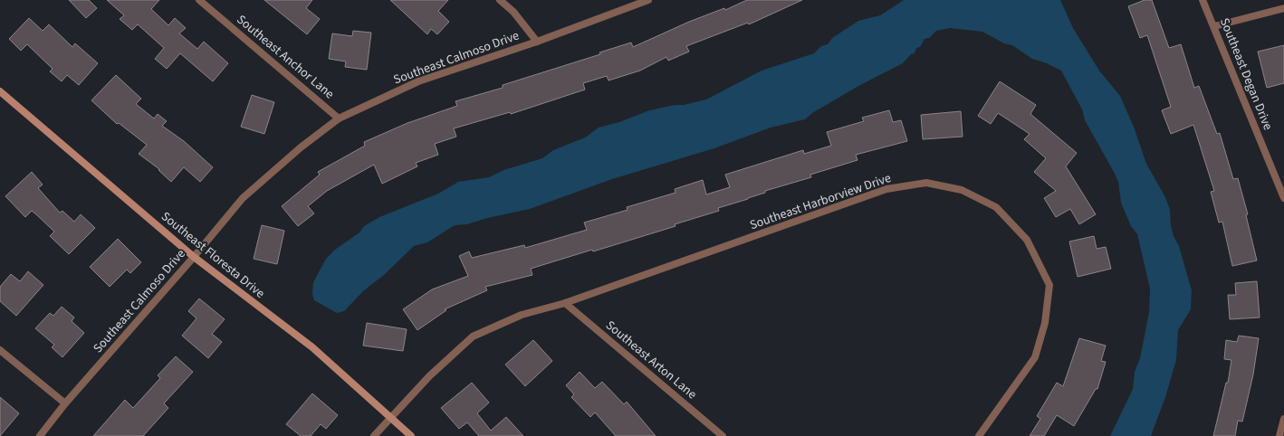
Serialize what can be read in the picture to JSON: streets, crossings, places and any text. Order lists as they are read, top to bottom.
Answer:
{
  "streets": {
    "street": [
      "Southeast Anchor Lane",
      "Southeast Calmoso Drive",
      "Southeast Degan Drive",
      "Southeast Harborview Drive",
      "Southeast Floresta Drive",
      "Southeast Arton Lane"
    ]
  },
  "crossings": [
    ["Southeast Anchor Lane", "Southeast Calmoso Drive"],
    ["Southeast Calmoso Drive", "Southeast Floresta Drive"],
    ["Southeast Harborview Drive", "Southeast Floresta Drive"],
    ["Southeast Harborview Drive", "Southeast Arton Lane"]
  ]
}
